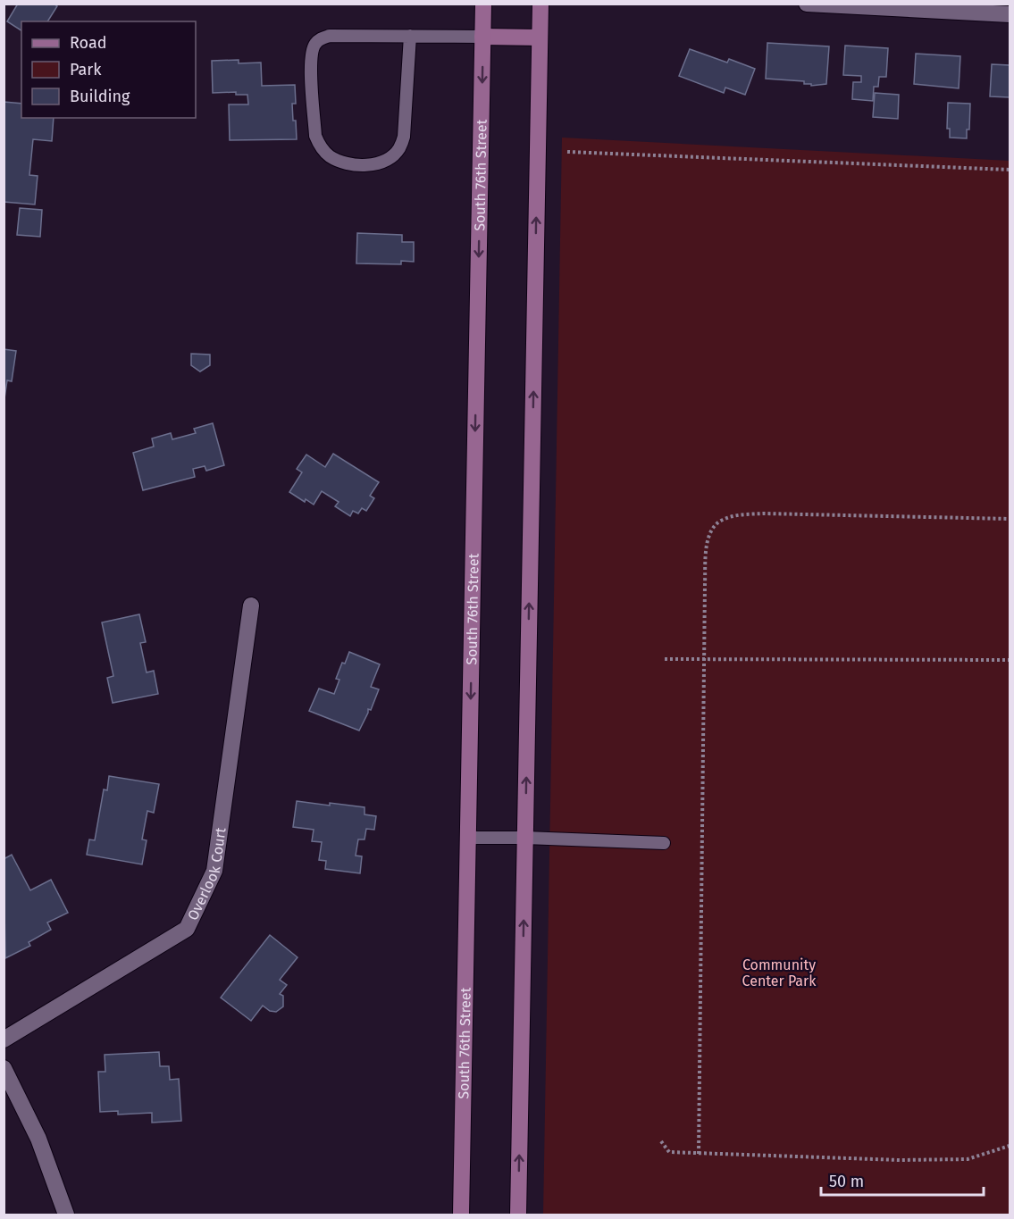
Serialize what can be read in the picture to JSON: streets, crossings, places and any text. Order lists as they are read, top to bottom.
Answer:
{
  "streets": {
    "main road": ["South 76th Street"],
    "street": ["Overlook Court"]
  },
  "parks": ["Community Center Park"],
  "legend": ["Road", "Park", "Building"],
  "scale_bar": "50 m"
}
